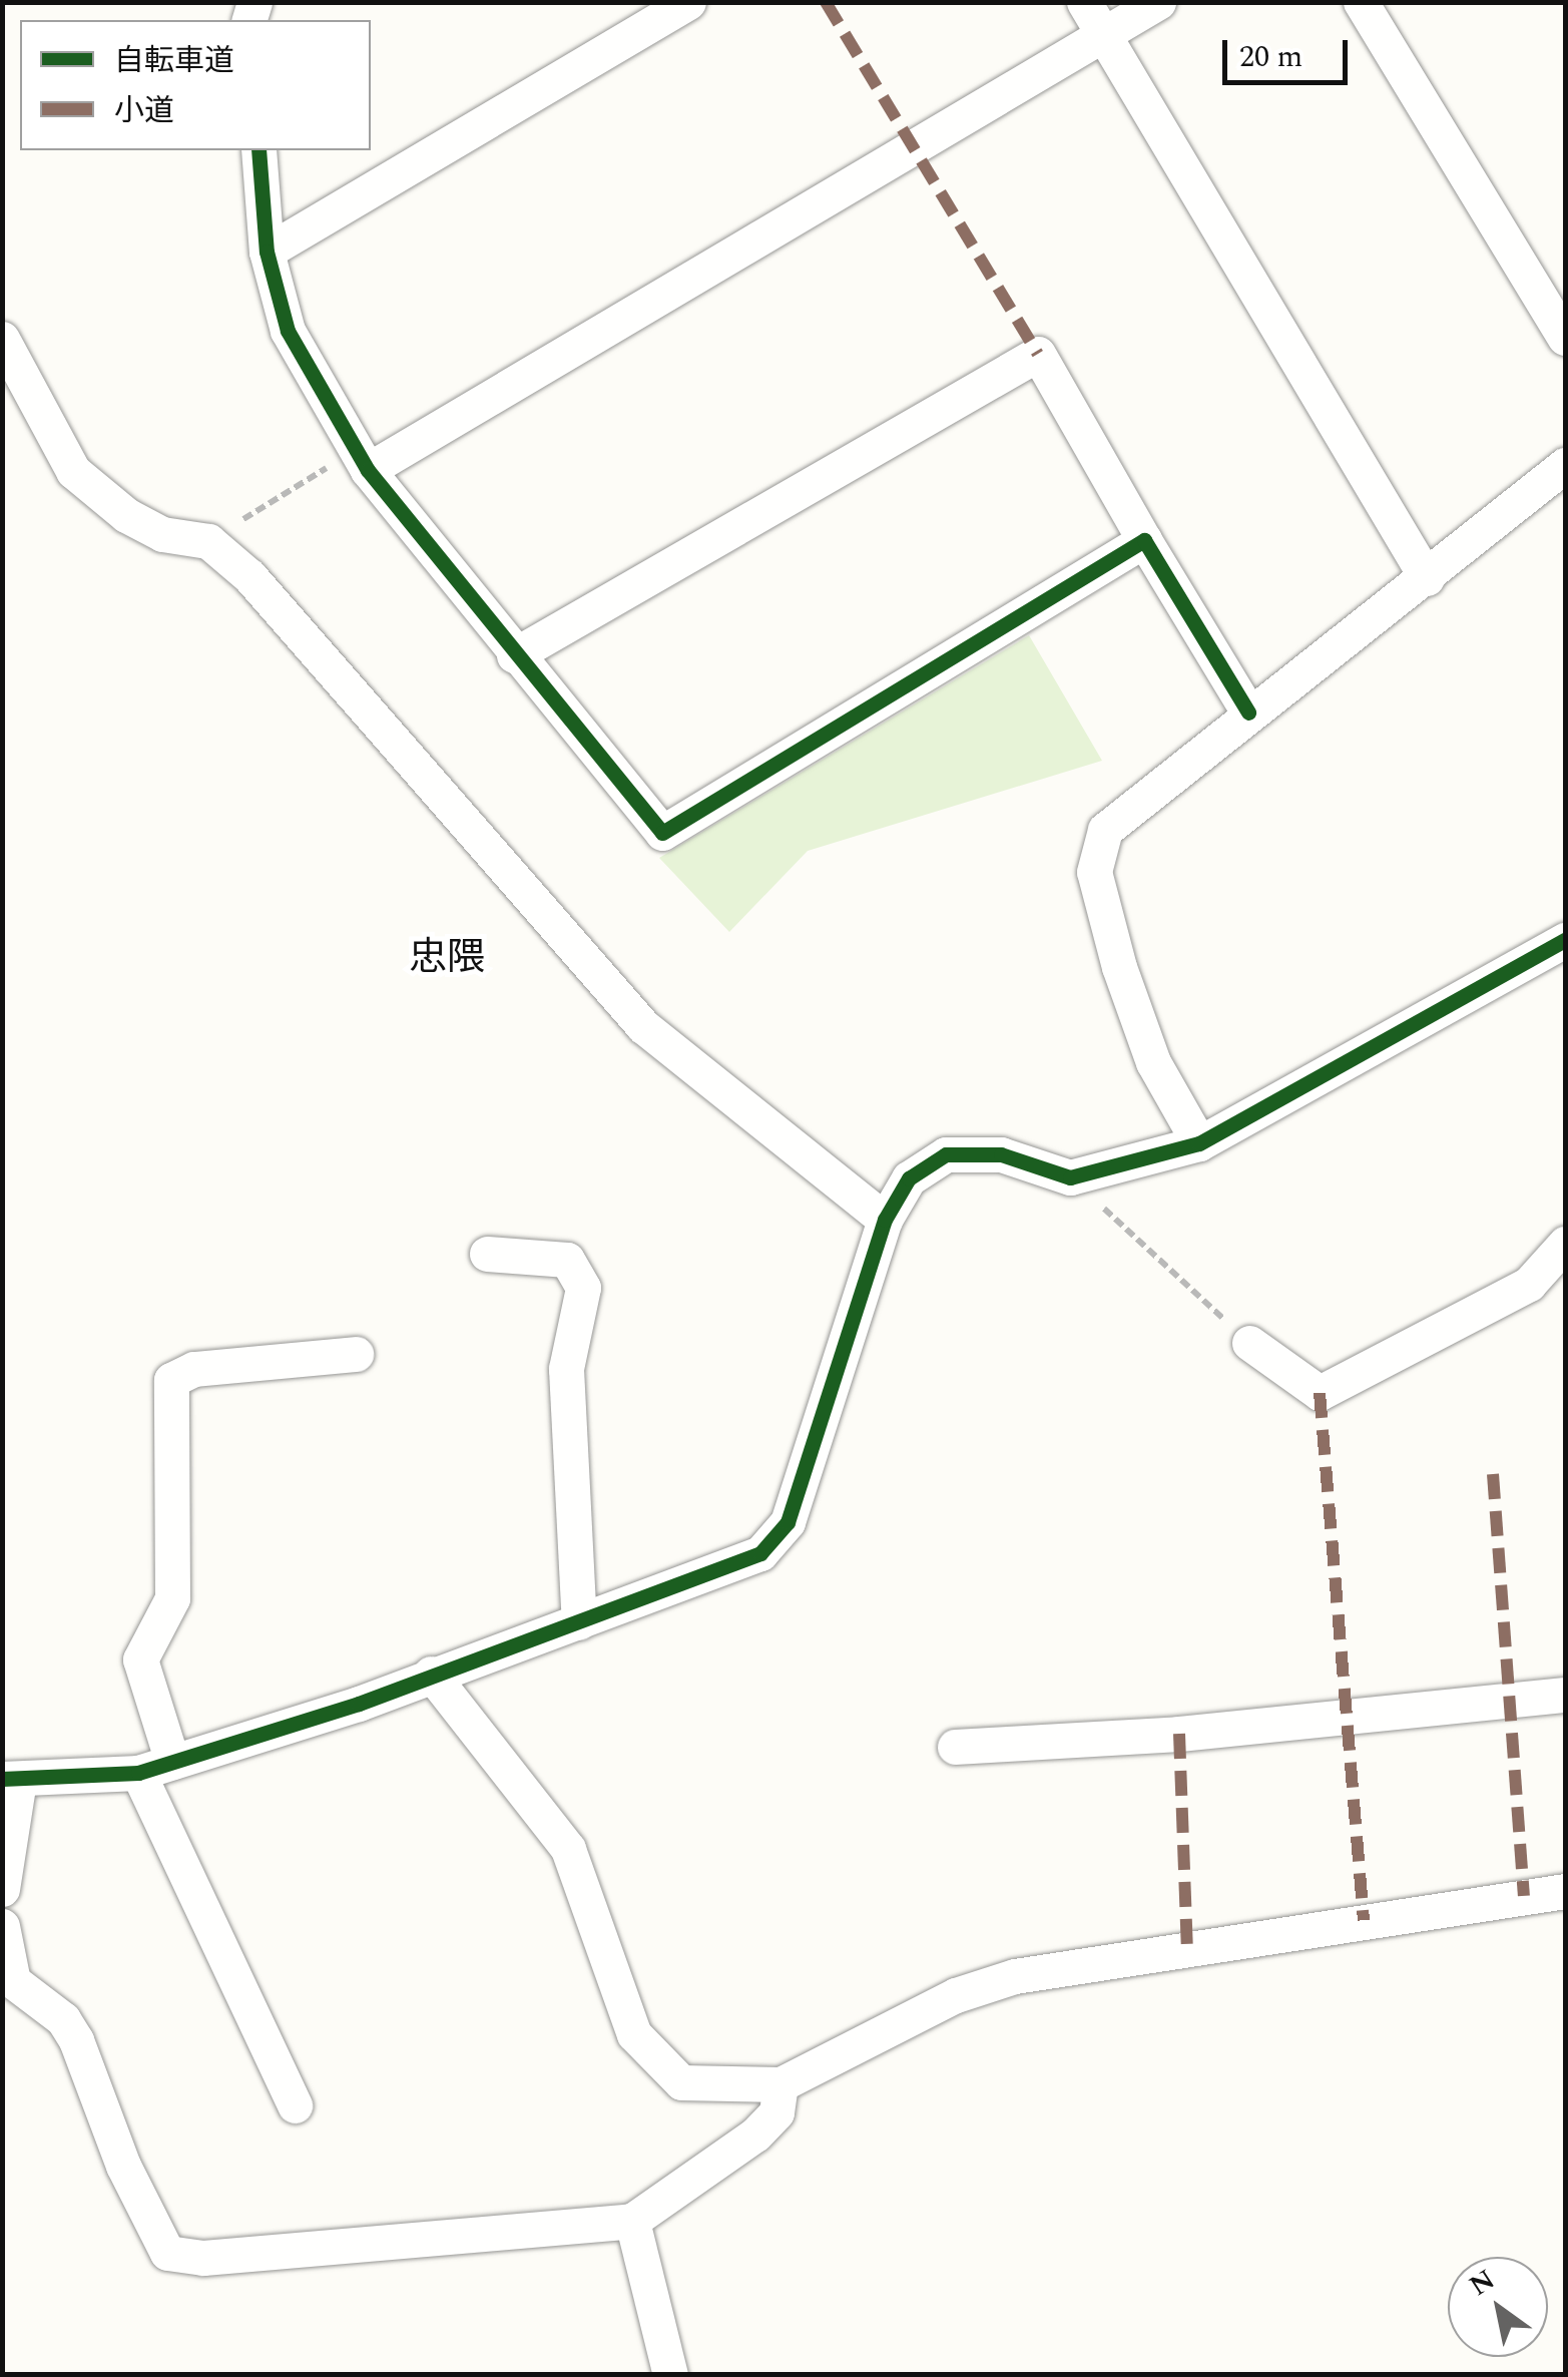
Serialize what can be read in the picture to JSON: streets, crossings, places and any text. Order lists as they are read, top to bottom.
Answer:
{
  "districts": ["忠隈"],
  "legend": ["自転車道", "小道"],
  "scale_bar": "20 m",
  "north": "top left"
}
